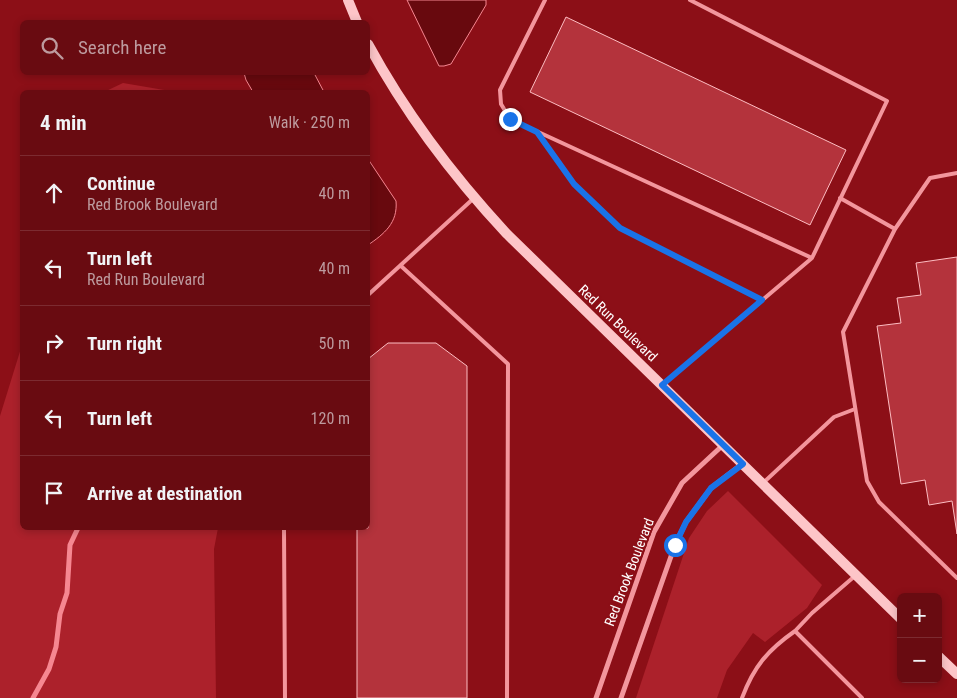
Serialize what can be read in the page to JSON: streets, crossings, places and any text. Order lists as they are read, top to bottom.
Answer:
{
  "streets": {
    "main road": ["Red Run Boulevard"],
    "street": ["Red Brook Boulevard"]
  },
  "crossings": [
    ["Red Run Boulevard", "Red Brook Boulevard"]
  ],
  "page": {
    "search": "Search here",
    "heading": ["4 min", "Walk · 250 m"],
    "list": [
      ["Continue", "Red Brook Boulevard", "40 m"],
      ["Turn left", "Red Run Boulevard", "40 m"],
      ["Turn right", "50 m"],
      ["Turn left", "120 m"],
      "Arrive at destination"
    ],
    "map_buttons": ["+", "−"]
  }
}
